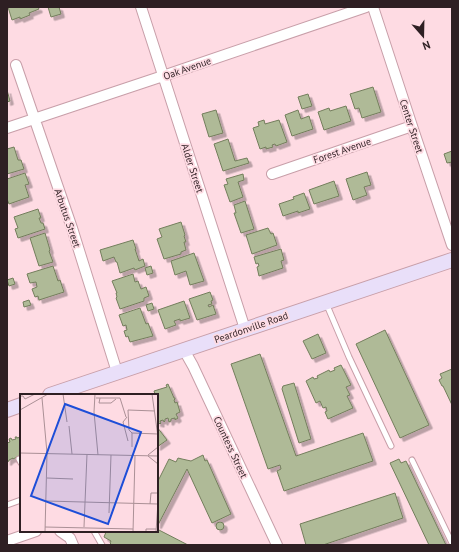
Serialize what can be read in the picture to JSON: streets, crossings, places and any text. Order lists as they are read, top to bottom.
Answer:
{
  "streets": {
    "main road": ["Peardonville Road"],
    "street": [
      "Oak Avenue",
      "Center Street",
      "Forest Avenue",
      "Alder Street",
      "Arbutus Street",
      "Countess Street"
    ]
  },
  "crossings": [
    ["Oak Avenue", "Alder Street"],
    ["Oak Avenue", "Arbutus Street"],
    ["Center Street", "Forest Avenue"],
    ["Alder Street", "Peardonville Road"],
    ["Arbutus Street", "Peardonville Road"],
    ["Peardonville Road", "Countess Street"]
  ],
  "north": "bottom"
}
